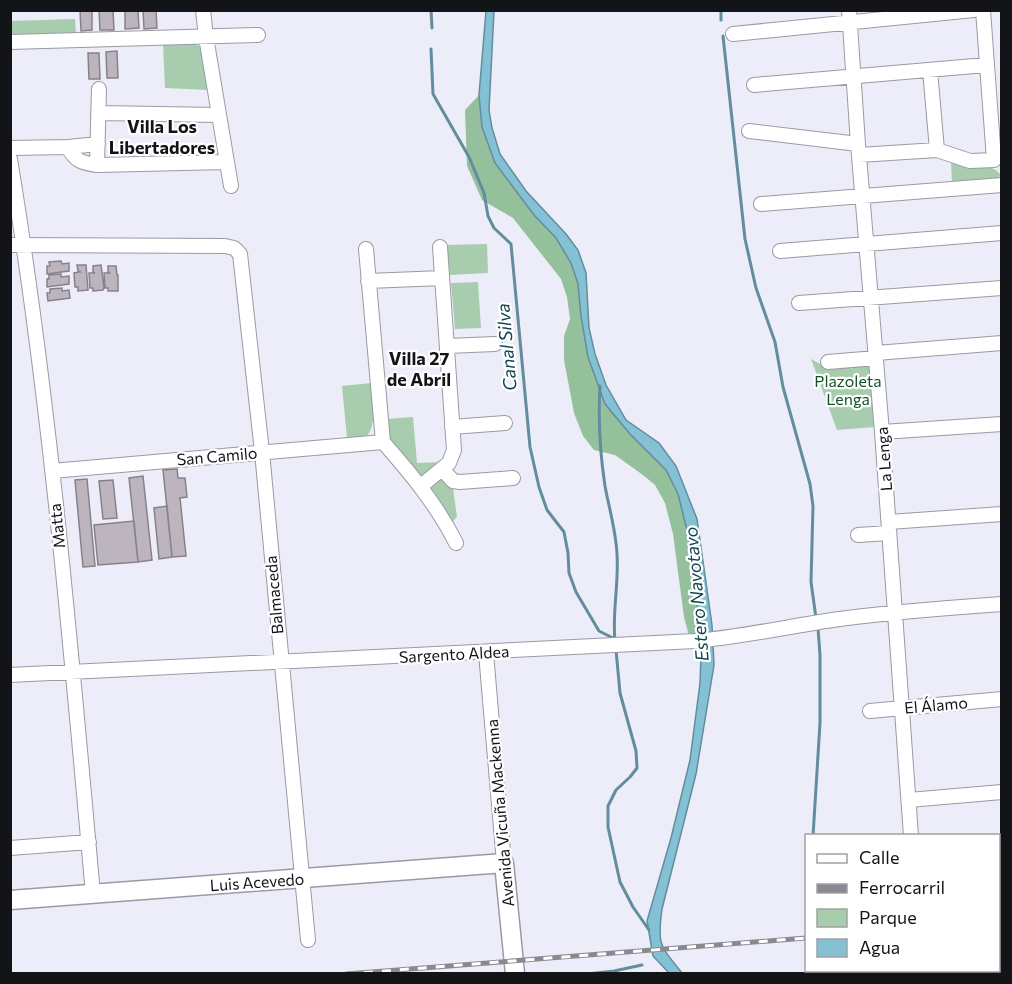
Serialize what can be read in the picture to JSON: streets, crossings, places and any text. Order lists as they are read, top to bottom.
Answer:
{
  "streets": {
    "main road": ["Avenida Vicuña Mackenna", "Luis Acevedo"],
    "street": [
      "San Camilo",
      "La Lenga",
      "Matta",
      "Balmaceda",
      "Sargento Aldea",
      "El Álamo"
    ]
  },
  "crossings": [
    ["San Camilo", "Matta"],
    ["San Camilo", "Balmaceda"],
    ["La Lenga", "Sargento Aldea"],
    ["La Lenga", "El Álamo"],
    ["Matta", "Balmaceda"],
    ["Matta", "Sargento Aldea"],
    ["Matta", "Luis Acevedo"],
    ["Balmaceda", "Sargento Aldea"],
    ["Balmaceda", "Luis Acevedo"],
    ["Sargento Aldea", "Avenida Vicuña Mackenna"],
    ["Avenida Vicuña Mackenna", "Luis Acevedo"]
  ],
  "districts": ["Villa Los Libertadores", "Villa 27 de Abril"],
  "water": ["Canal Silva", "Estero Navotavo"],
  "parks": ["Plazoleta Lenga"],
  "legend": [
    "Calle",
    "Ferrocarril",
    "Parque",
    "Agua"
  ]
}
